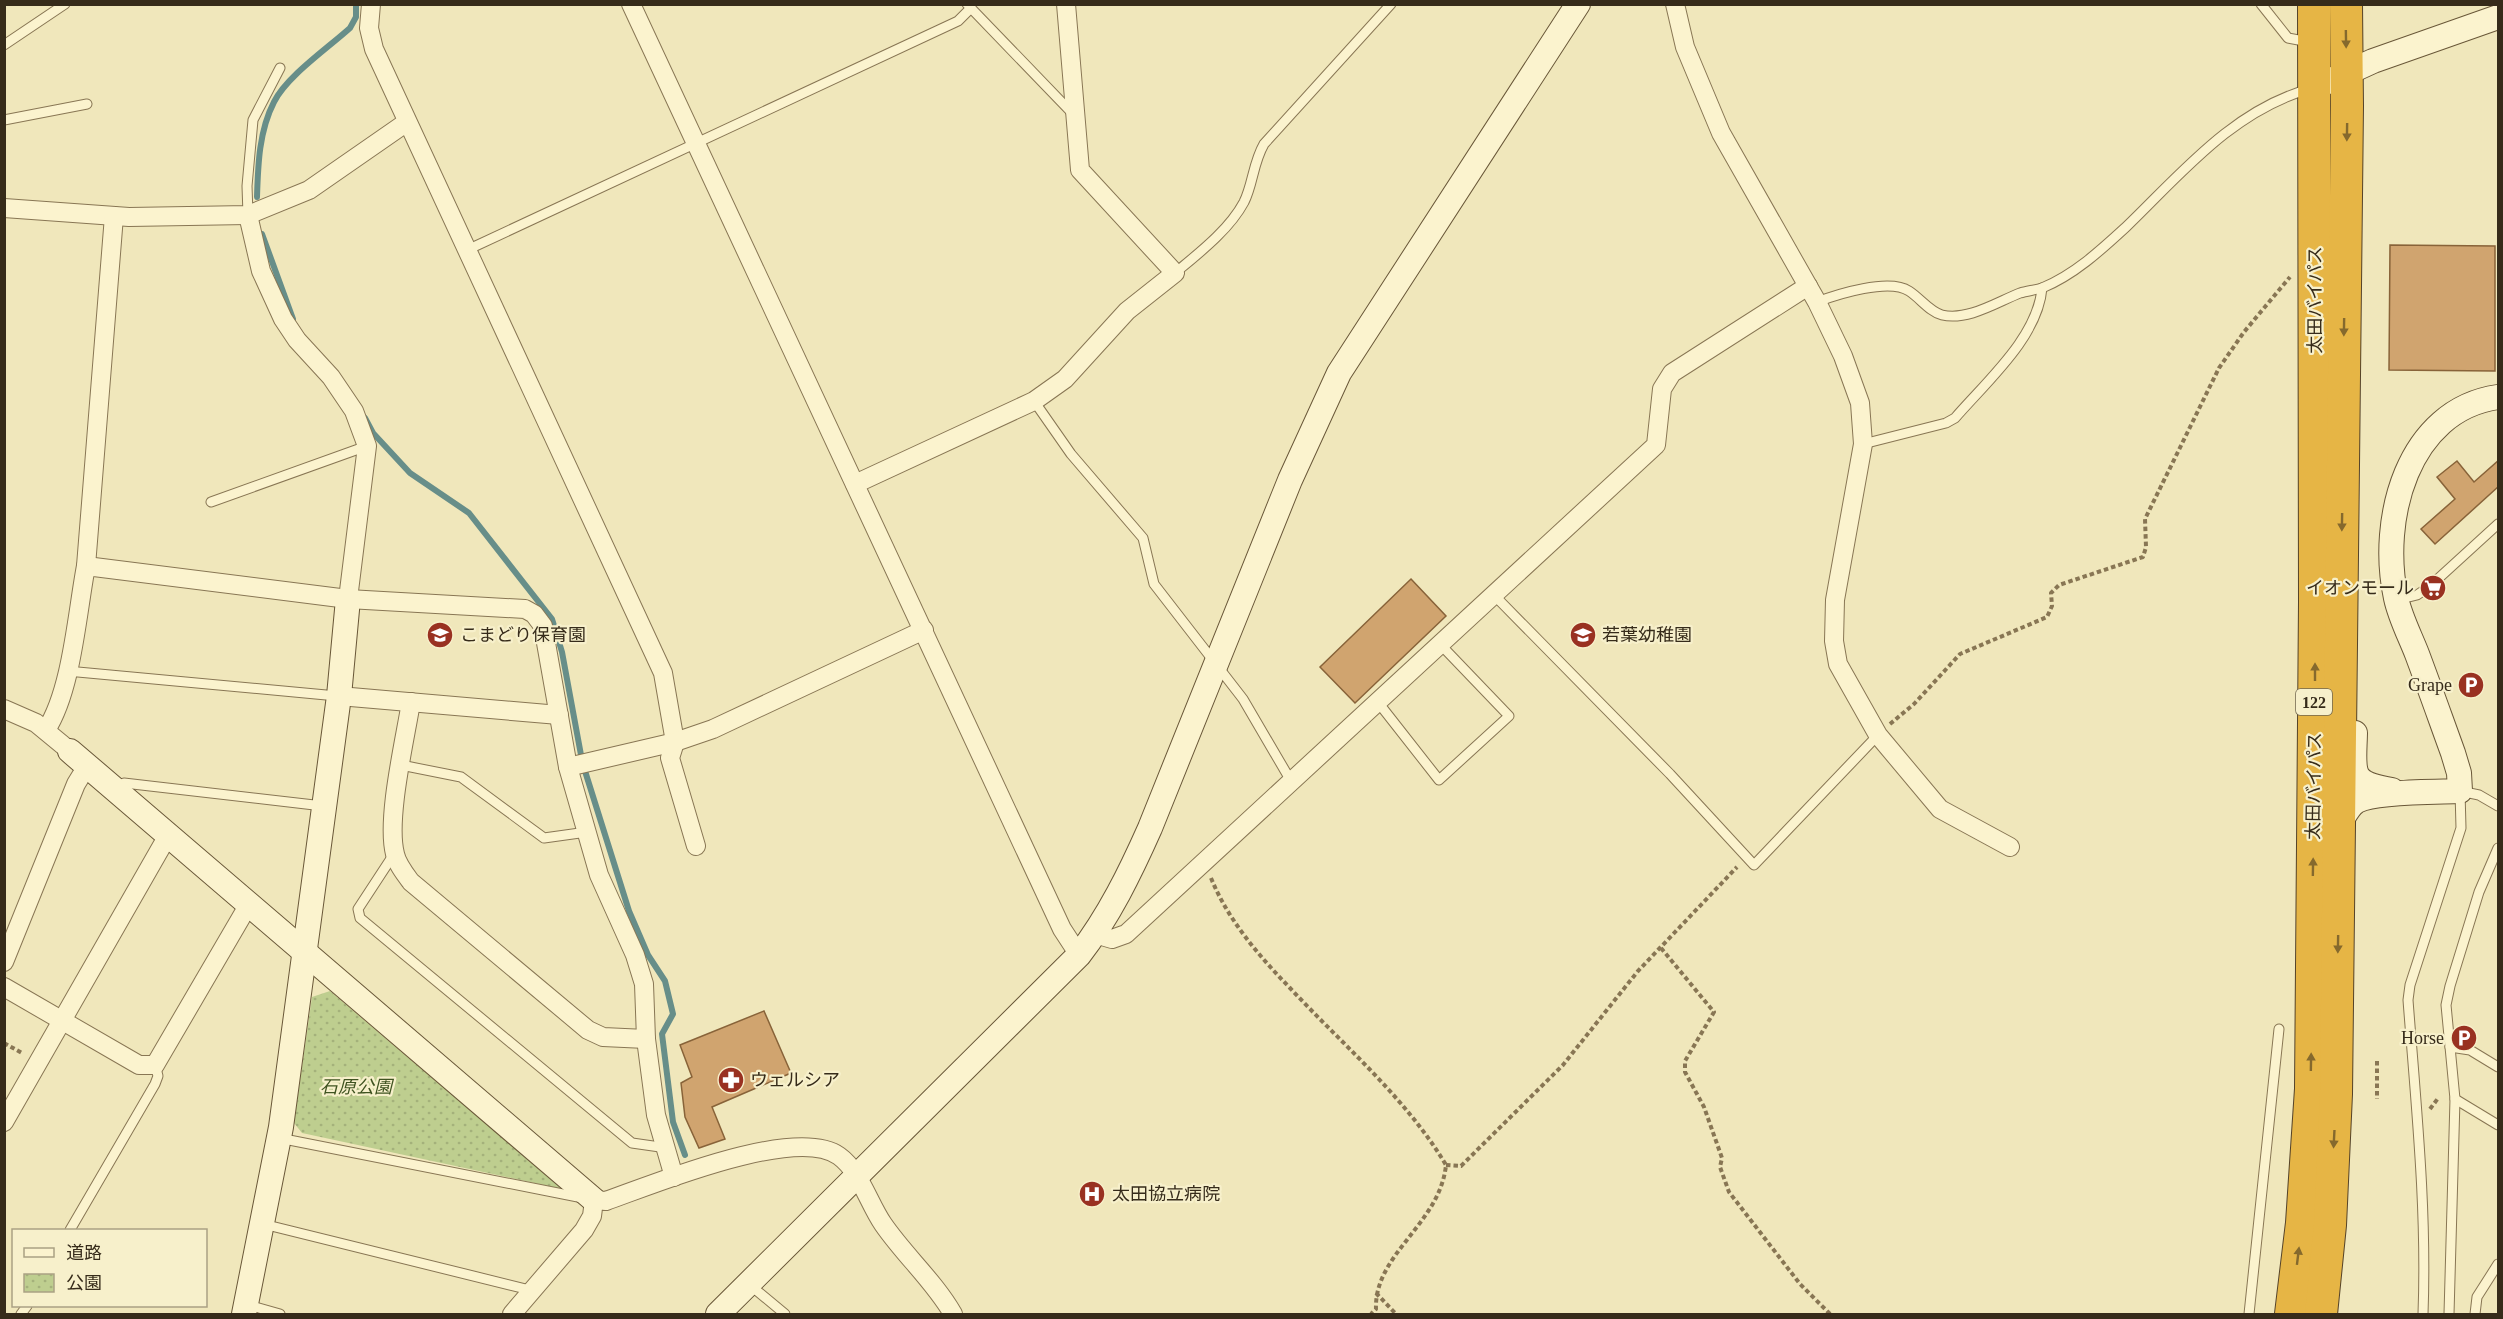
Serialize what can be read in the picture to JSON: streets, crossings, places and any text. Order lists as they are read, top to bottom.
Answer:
{
  "streets": {
    "highway": ["太田バイパス", "122"]
  },
  "parks": ["石原公園"],
  "places": {
    "supermarket": ["イオンモール"],
    "school or university": ["こまどり保育園", "若葉幼稚園"],
    "parking": ["Grape", "Horse"],
    "pharmacy": ["ウェルシア"],
    "hospital": ["太田協立病院"]
  },
  "legend": ["道路", "公園"]
}
